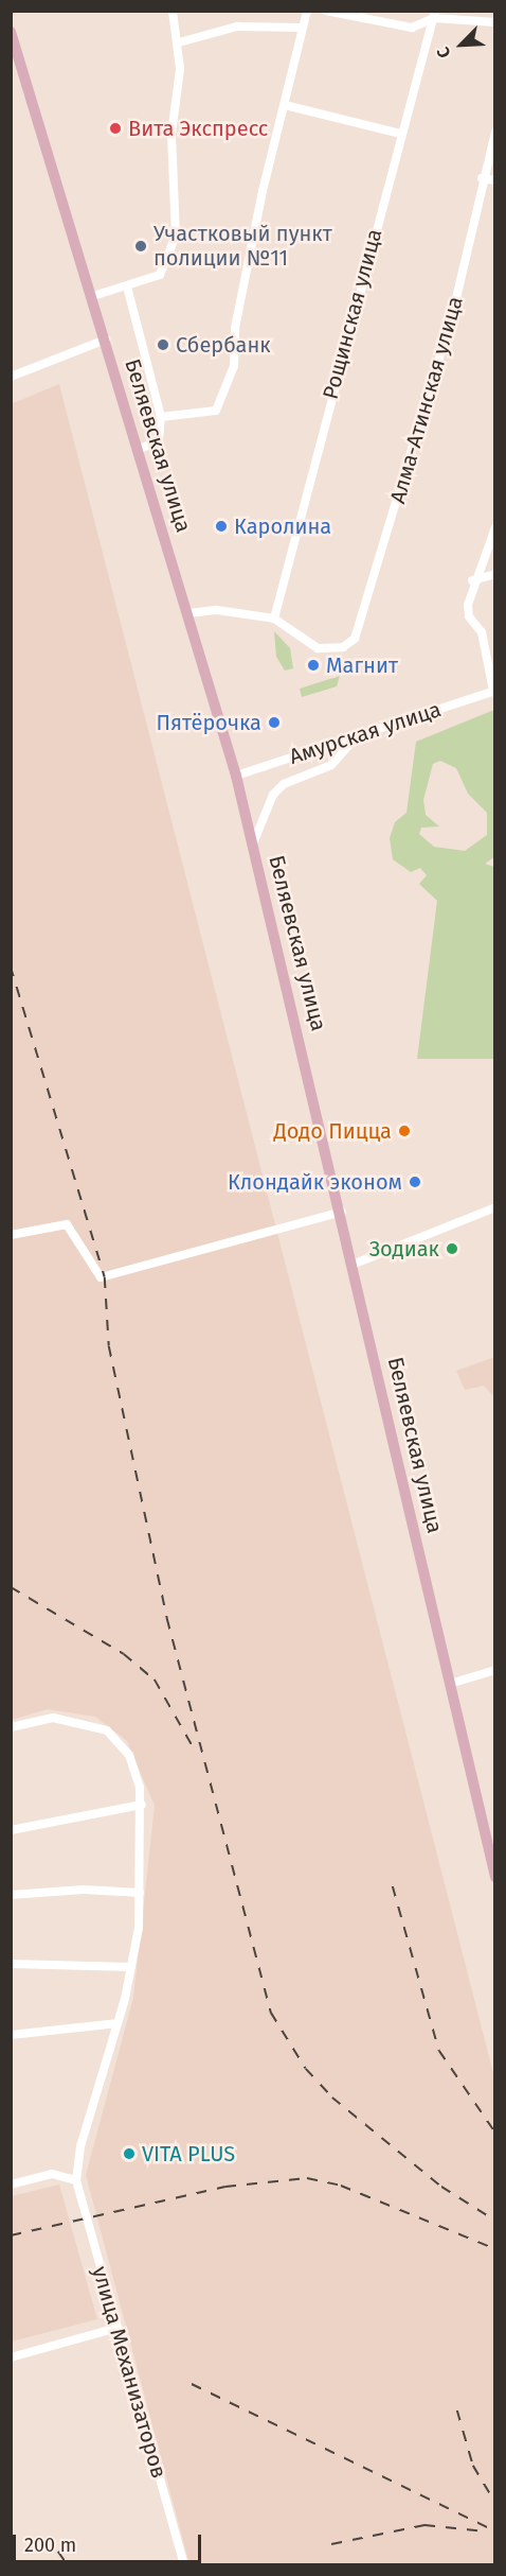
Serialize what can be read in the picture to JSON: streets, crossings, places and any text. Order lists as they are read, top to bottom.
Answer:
{
  "streets": {
    "main road": ["Беляевская улица"],
    "street": [
      "Рощинская улица",
      "Алма-Атинская улица",
      "Амурская улица",
      "улица Механизаторов"
    ]
  },
  "crossings": [
    ["Рощинская улица", "Алма-Атинская улица"],
    ["Беляевская улица", "Амурская улица"]
  ],
  "places": [
    "Вита Экспресс",
    "Участковый пункт полиции №11",
    "Сбербанк",
    "Каролина",
    "Магнит",
    "Пятёрочка",
    "Додо Пицца",
    "Клондайк эконом",
    "Зодиак",
    "VITA PLUS"
  ],
  "scale_bar": "200 m",
  "north": "bottom left"
}
